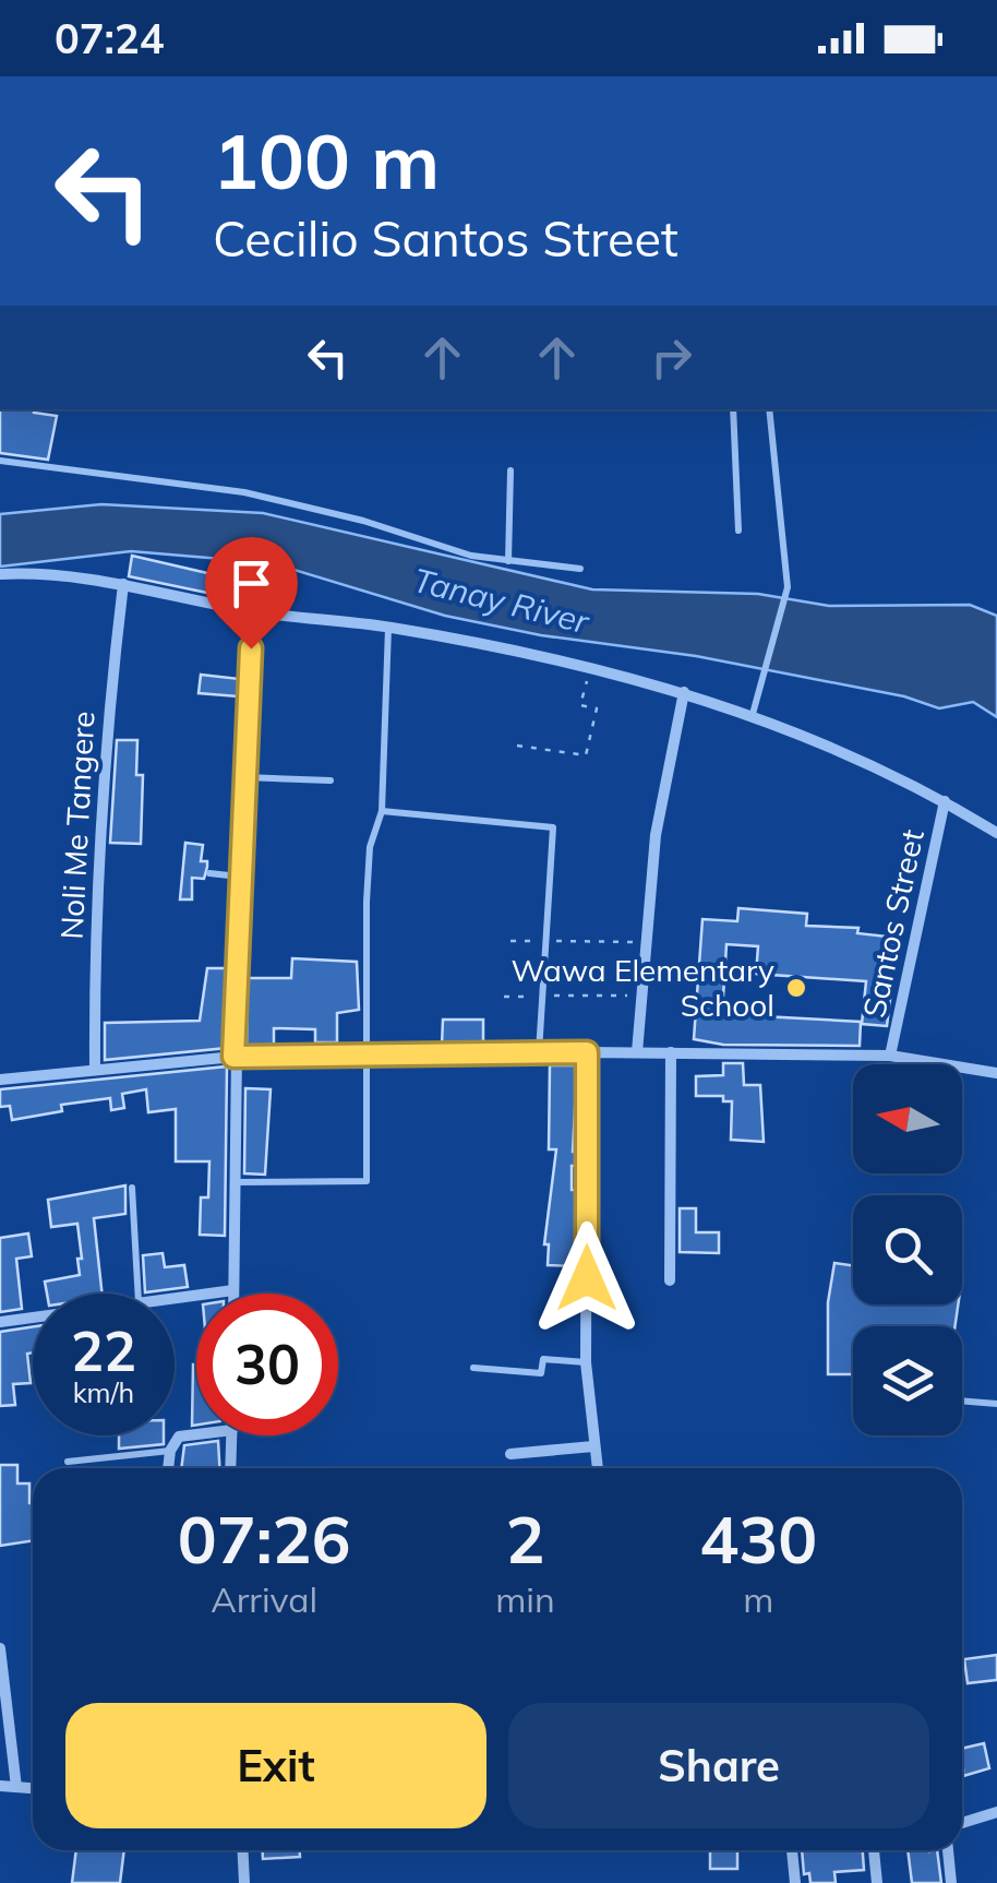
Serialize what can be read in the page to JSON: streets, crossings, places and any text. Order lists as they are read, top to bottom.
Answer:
{
  "streets": {
    "street": ["Noli Me Tangere", "Santos Street"]
  },
  "water": ["Tanay River"],
  "places": ["Wawa Elementary School"],
  "north": "left",
  "page": {
    "status": "07:24",
    "turn": ["100 m", "Cecilio Santos Street"],
    "speed": "22 km/h",
    "limit": "30",
    "eta": [
      "07:26",
      "Arrival",
      "2",
      "min",
      "430",
      "m"
    ],
    "buttons": ["Exit", "Share"]
  }
}
